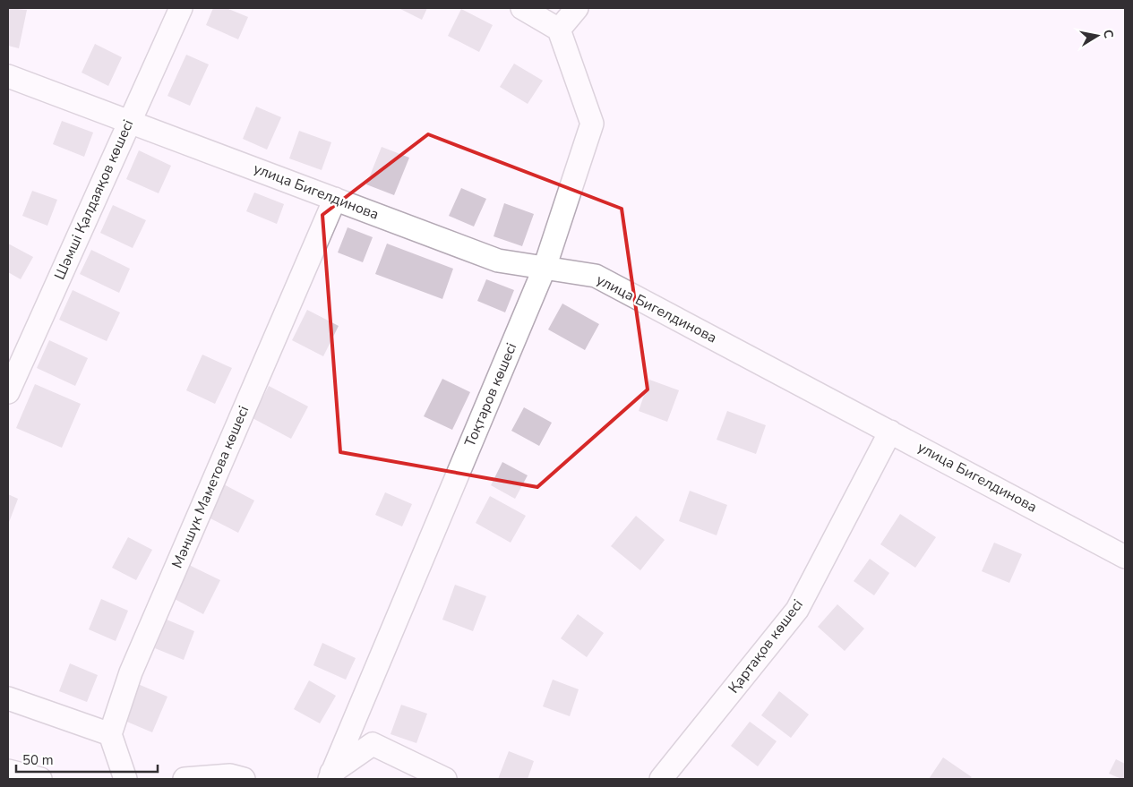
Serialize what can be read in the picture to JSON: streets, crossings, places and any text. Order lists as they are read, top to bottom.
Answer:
{
  "streets": {
    "street": [
      "улица Бигелдинова",
      "Шәмші Қалдаяқов көшесі",
      "Тоқтаров көшесі",
      "Мәншүк Маметова көшесі",
      "Қартақов көшесі"
    ]
  },
  "crossings": [
    ["улица Бигелдинова", "Шәмші Қалдаяқов көшесі"],
    ["улица Бигелдинова", "Тоқтаров көшесі"],
    ["улица Бигелдинова", "Мәншүк Маметова көшесі"],
    ["улица Бигелдинова", "Қартақов көшесі"]
  ],
  "scale_bar": "50 m",
  "north": "right"
}
